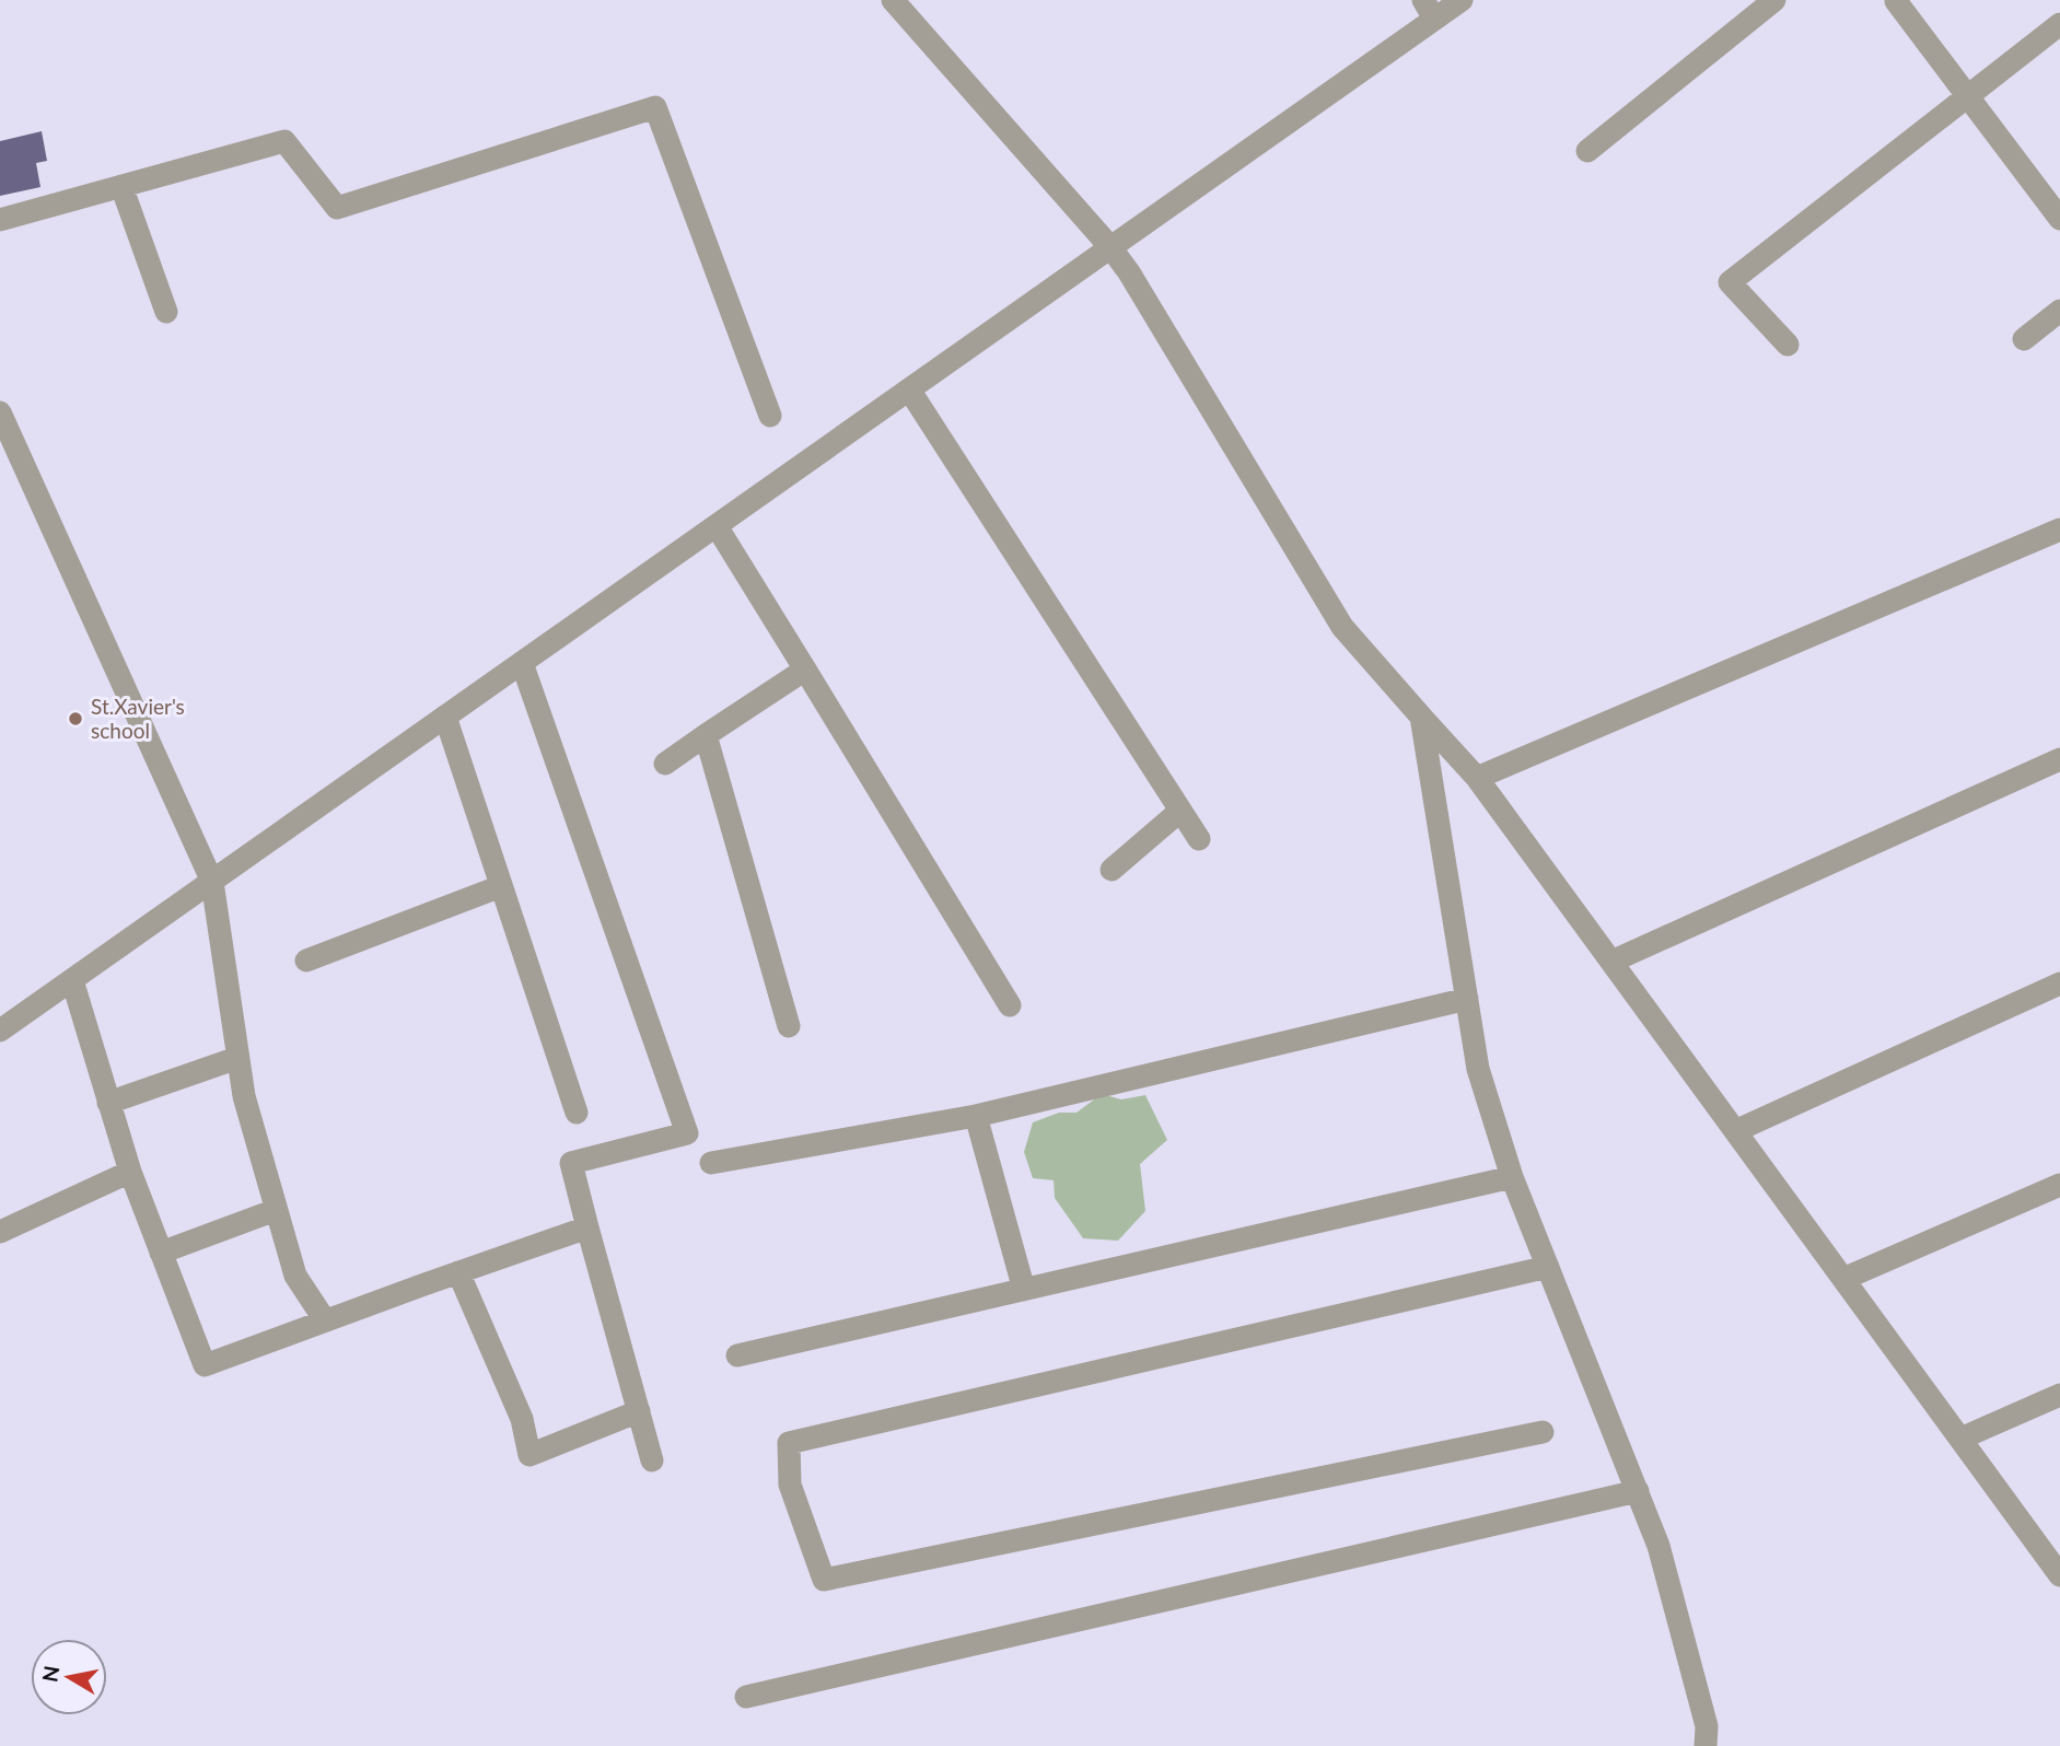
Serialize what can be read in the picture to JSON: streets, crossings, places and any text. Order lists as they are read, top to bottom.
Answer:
{
  "places": ["St.Xavier's school"],
  "north": "left"
}
